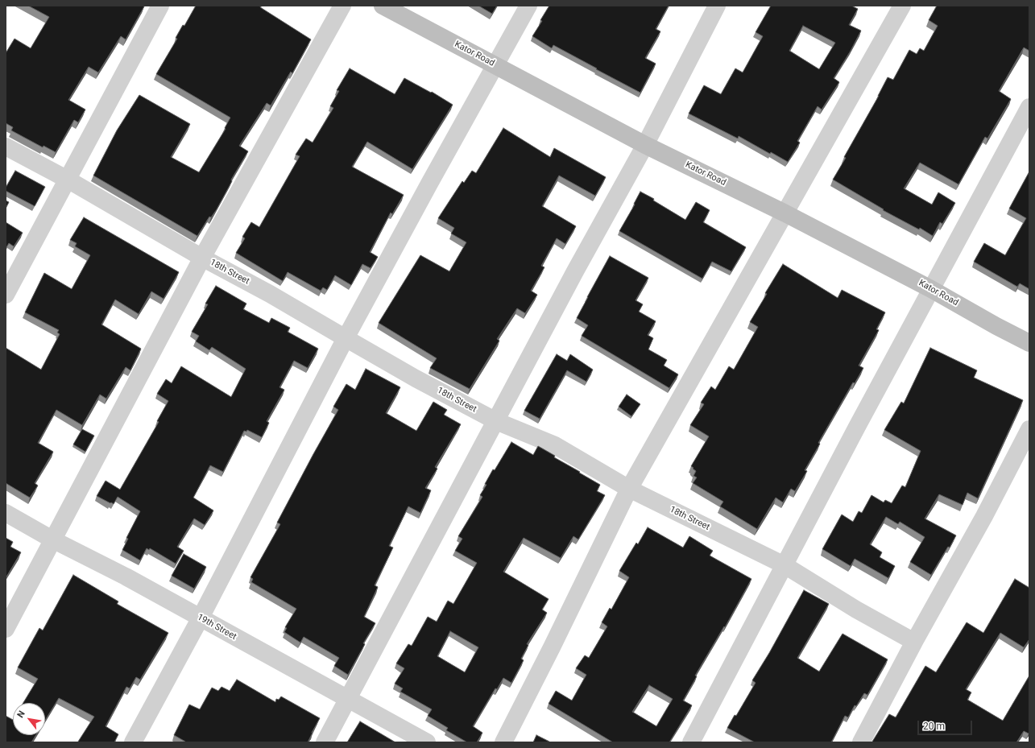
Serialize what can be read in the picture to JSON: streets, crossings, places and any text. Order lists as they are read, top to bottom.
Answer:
{
  "streets": {
    "main road": ["Kator Road"],
    "street": ["18th Street", "19th Street"]
  },
  "scale_bar": "20 m",
  "north": "top left"
}
